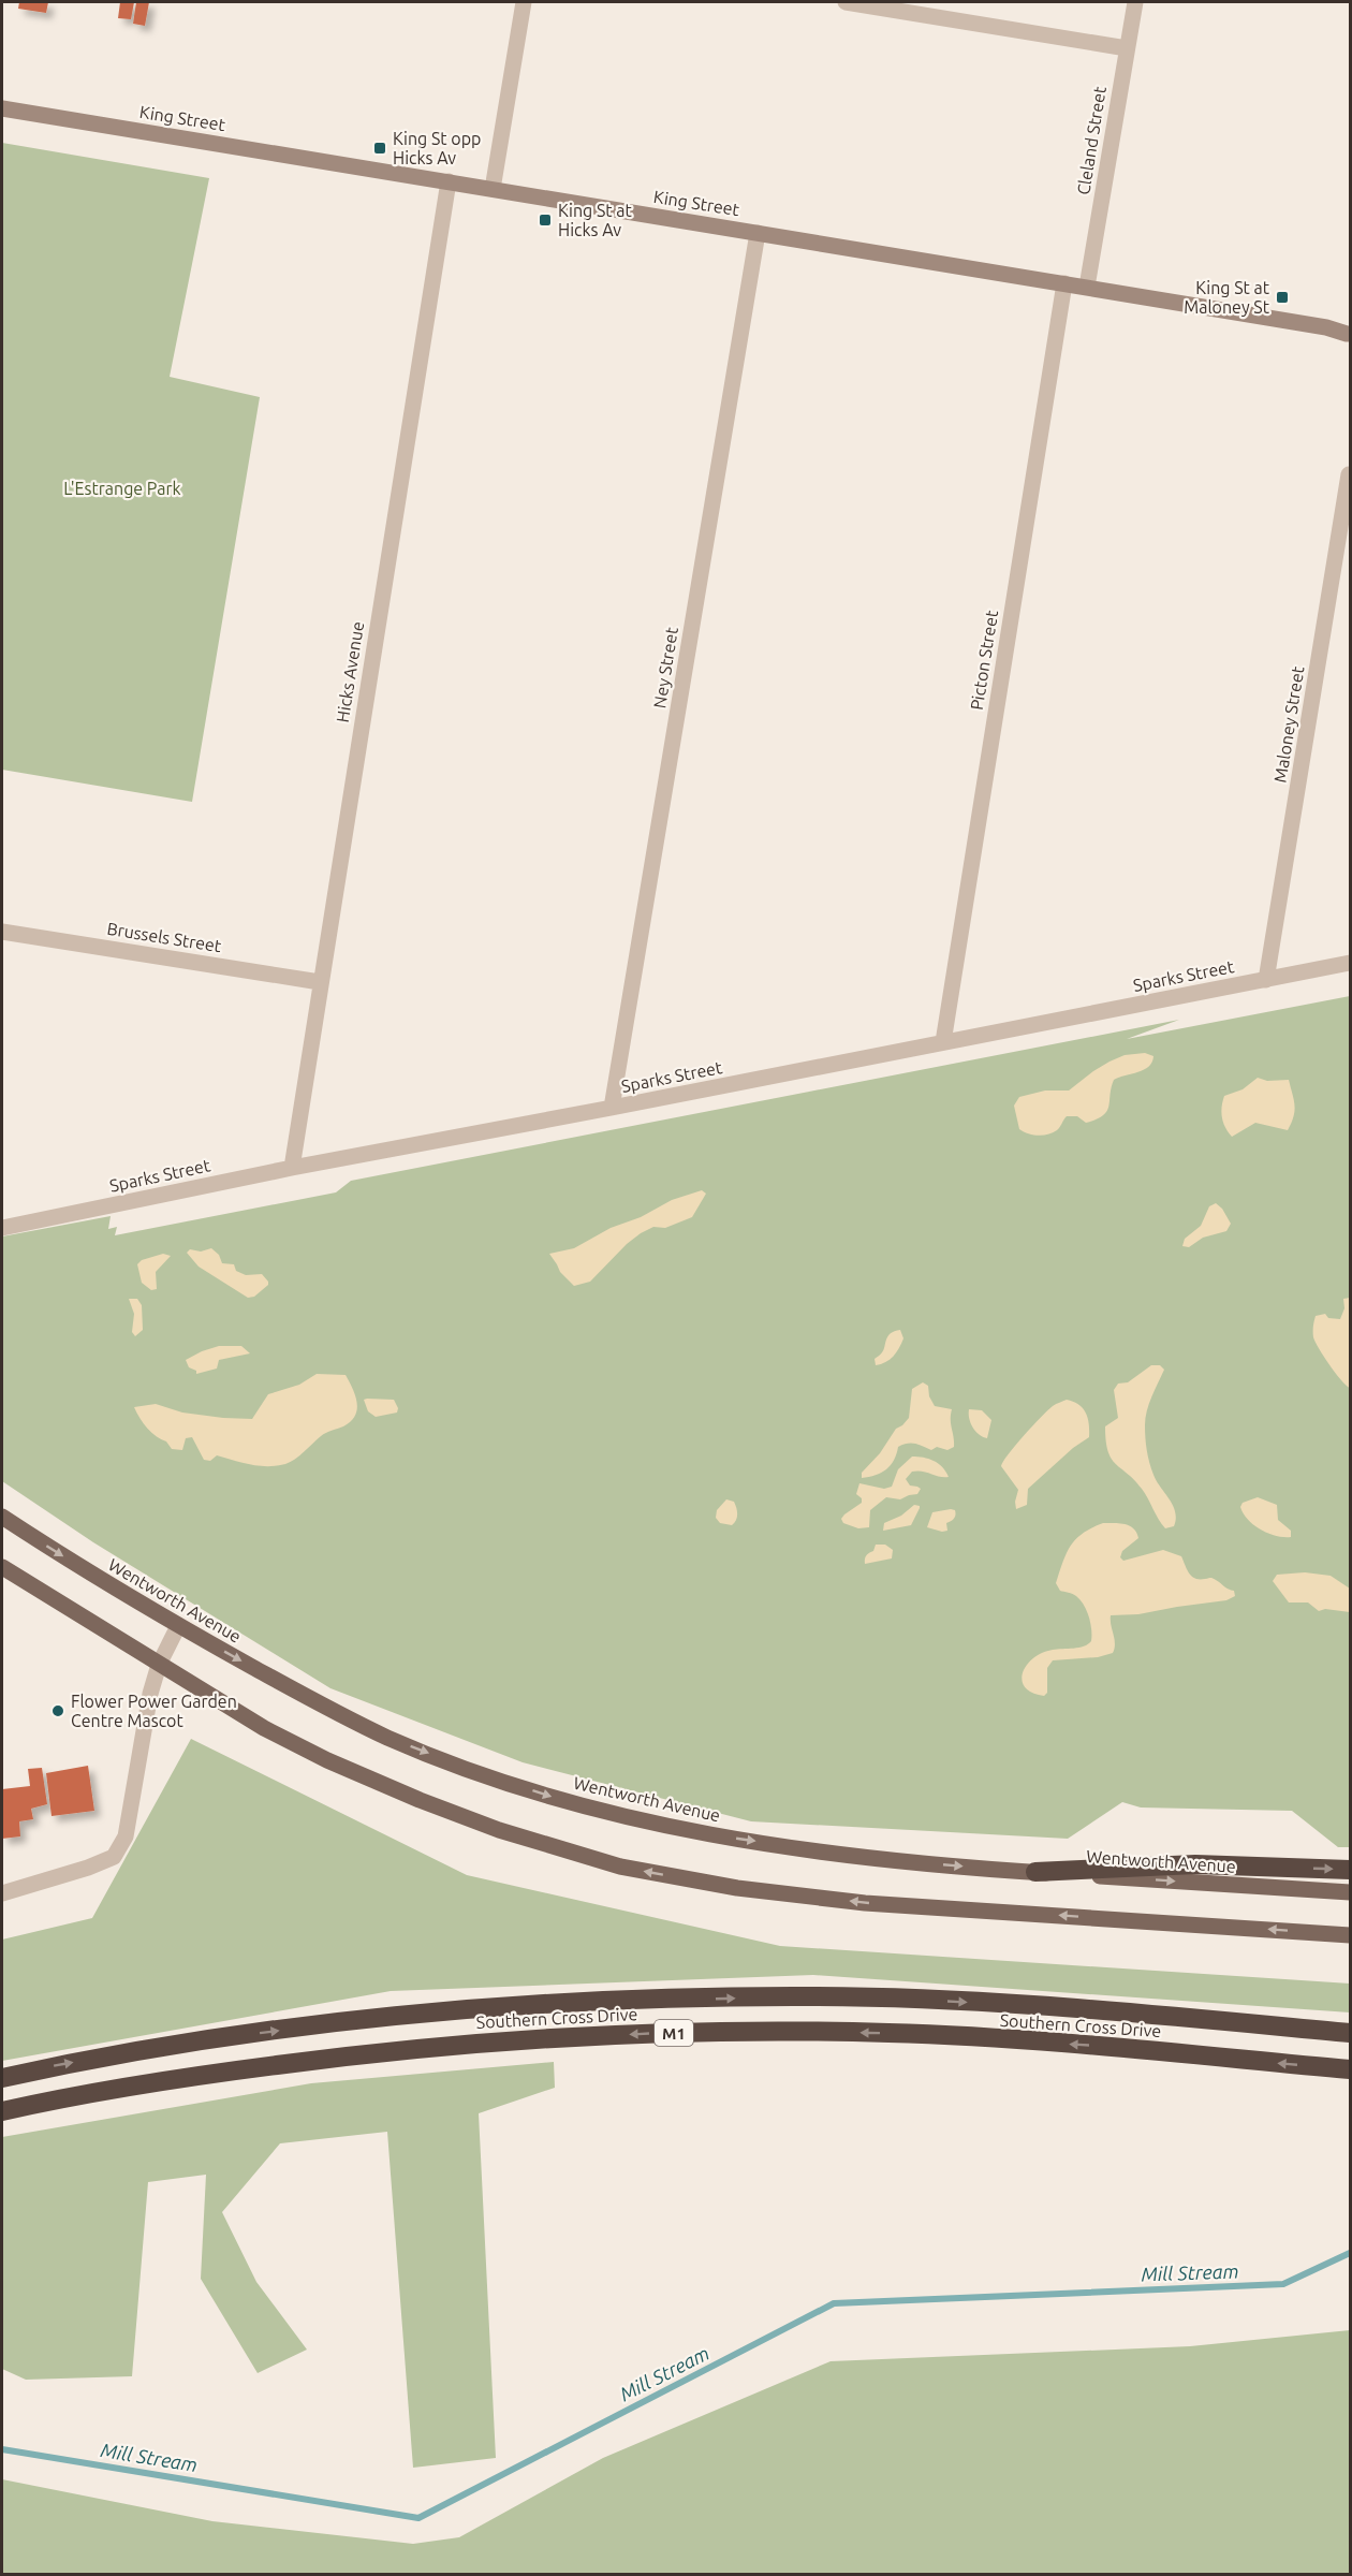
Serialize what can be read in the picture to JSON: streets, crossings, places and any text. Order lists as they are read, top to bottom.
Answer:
{
  "streets": {
    "highway": ["Southern Cross Drive", "M1"],
    "main road": ["King Street", "Wentworth Avenue"],
    "street": [
      "Cleland Street",
      "Picton Street",
      "Ney Street",
      "Hicks Avenue",
      "Maloney Street",
      "Brussels Street",
      "Sparks Street"
    ]
  },
  "crossings": [
    ["King Street", "Cleland Street"],
    ["King Street", "Picton Street"],
    ["King Street", "Ney Street"],
    ["King Street", "Hicks Avenue"],
    ["Picton Street", "Sparks Street"],
    ["Ney Street", "Sparks Street"],
    ["Hicks Avenue", "Brussels Street"],
    ["Hicks Avenue", "Sparks Street"],
    ["Maloney Street", "Sparks Street"]
  ],
  "water": ["Mill Stream"],
  "parks": ["L'Estrange Park"],
  "places": {
    "transit": ["King St opp Hicks Av", "King St at Hicks Av", "King St at Maloney St"],
    "other": ["Flower Power Garden Centre Mascot"]
  }
}
